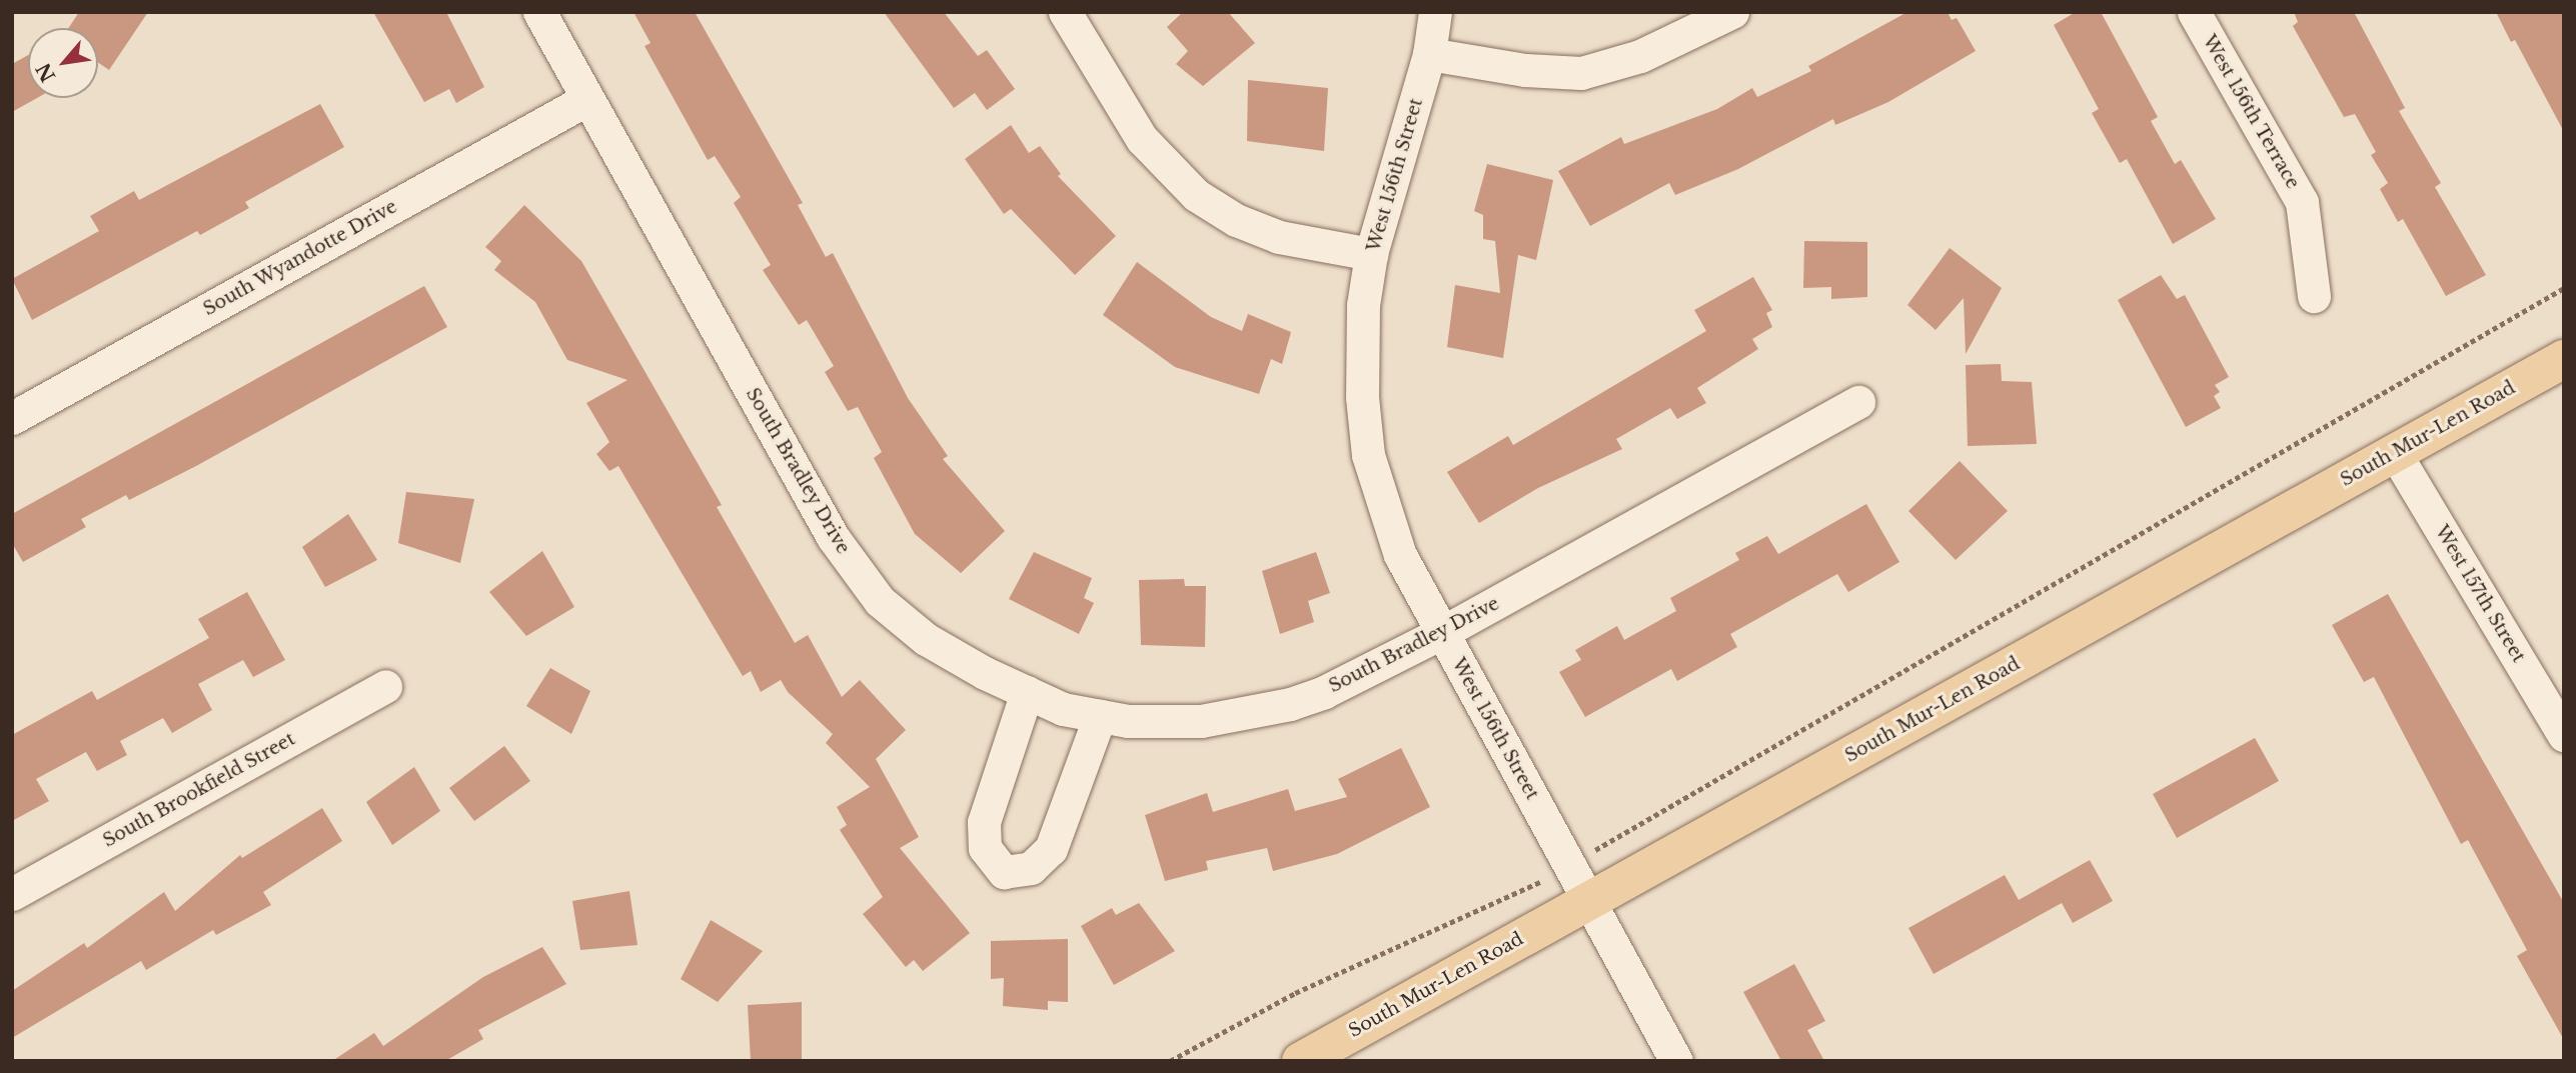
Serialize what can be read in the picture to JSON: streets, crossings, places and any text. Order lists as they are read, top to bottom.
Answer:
{
  "streets": {
    "main road": ["South Mur-Len Road"],
    "street": [
      "West 156th Terrace",
      "West 156th Street",
      "South Wyandotte Drive",
      "South Bradley Drive",
      "West 157th Street",
      "South Brookfield Street"
    ]
  },
  "crossings": [
    ["West 156th Street", "South Mur-Len Road"],
    ["West 156th Street", "South Bradley Drive"],
    ["South Wyandotte Drive", "South Bradley Drive"],
    ["South Mur-Len Road", "West 157th Street"]
  ],
  "north": "bottom left"
}
